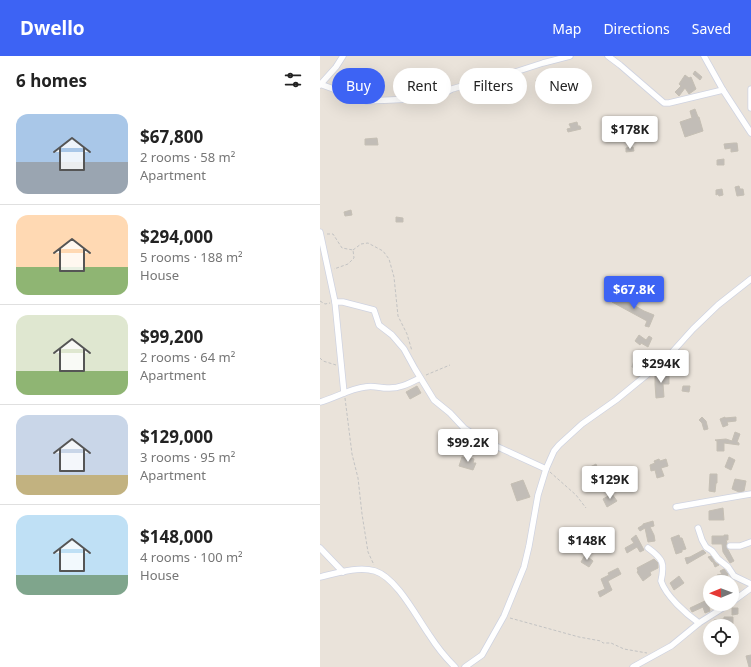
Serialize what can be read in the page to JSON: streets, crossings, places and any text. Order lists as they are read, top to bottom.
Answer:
{
  "north": "left",
  "page": {
    "header": "Dwello",
    "nav": ["Map", "Directions", "Saved"],
    "heading": "6 homes",
    "chip": [
      "Buy",
      "Rent",
      "Filters",
      "New"
    ],
    "list": [
      {
        "name": "$67,800",
        "note": "2 rooms · 58 m² · Apartment"
      },
      {
        "name": "$294,000",
        "note": "5 rooms · 188 m² · House"
      },
      {
        "name": "$99,200",
        "note": "2 rooms · 64 m² · Apartment"
      },
      {
        "name": "$129,000",
        "note": "3 rooms · 95 m² · Apartment"
      },
      {
        "name": "$148,000",
        "note": "4 rooms · 100 m² · House"
      }
    ],
    "price": [
      "$178K",
      "$67.8K",
      "$294K",
      "$99.2K",
      "$129K",
      "$148K"
    ]
  }
}
